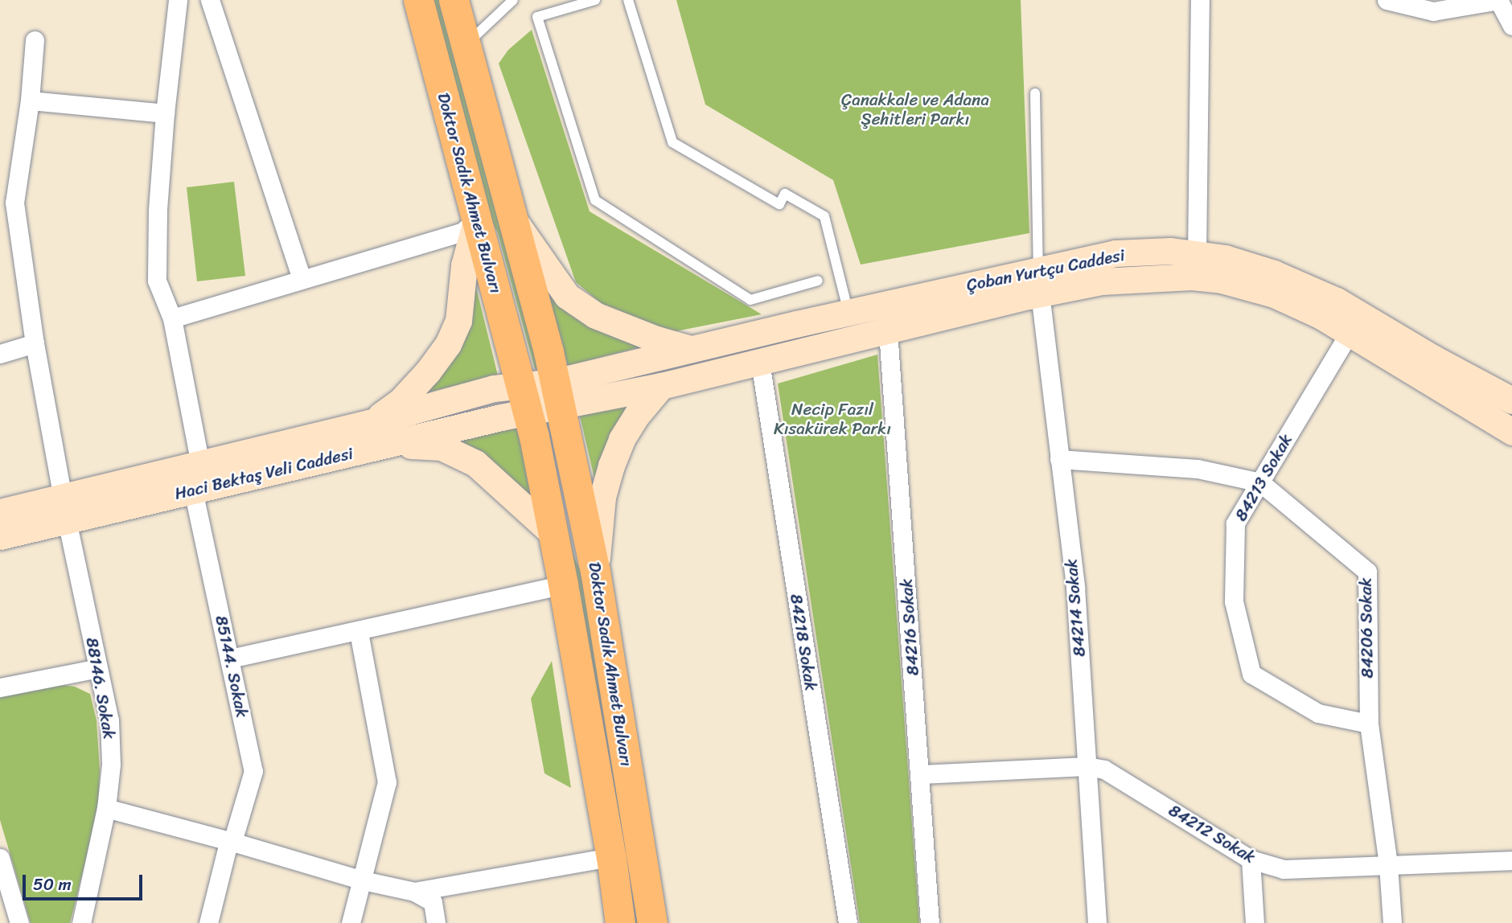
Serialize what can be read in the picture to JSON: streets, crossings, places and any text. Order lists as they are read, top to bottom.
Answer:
{
  "streets": {
    "main road": ["Doktor Sadık Ahmet Bulvarı", "Çoban Yurtçu Caddesi", "Haci Bektaş Veli Caddesi"],
    "street": [
      "84213 Sokak",
      "84214 Sokak",
      "84216 Sokak",
      "84206 Sokak",
      "84218 Sokak",
      "85144. Sokak",
      "88146. Sokak",
      "84212 Sokak"
    ]
  },
  "crossings": [
    ["Doktor Sadık Ahmet Bulvarı", "Çoban Yurtçu Caddesi"],
    ["Doktor Sadık Ahmet Bulvarı", "Haci Bektaş Veli Caddesi"],
    ["Çoban Yurtçu Caddesi", "84213 Sokak"],
    ["Çoban Yurtçu Caddesi", "84214 Sokak"],
    ["Çoban Yurtçu Caddesi", "84216 Sokak"],
    ["Çoban Yurtçu Caddesi", "84218 Sokak"],
    ["Haci Bektaş Veli Caddesi", "85144. Sokak"],
    ["Haci Bektaş Veli Caddesi", "88146. Sokak"],
    ["84213 Sokak", "84206 Sokak"],
    ["84214 Sokak", "84206 Sokak"],
    ["84214 Sokak", "84212 Sokak"],
    ["84216 Sokak", "84212 Sokak"],
    ["84206 Sokak", "84212 Sokak"]
  ],
  "parks": ["Çanakkale ve Adana Şehitleri Parkı", "Necip Fazıl Kısakürek Parkı"],
  "scale_bar": "50 m"
}
